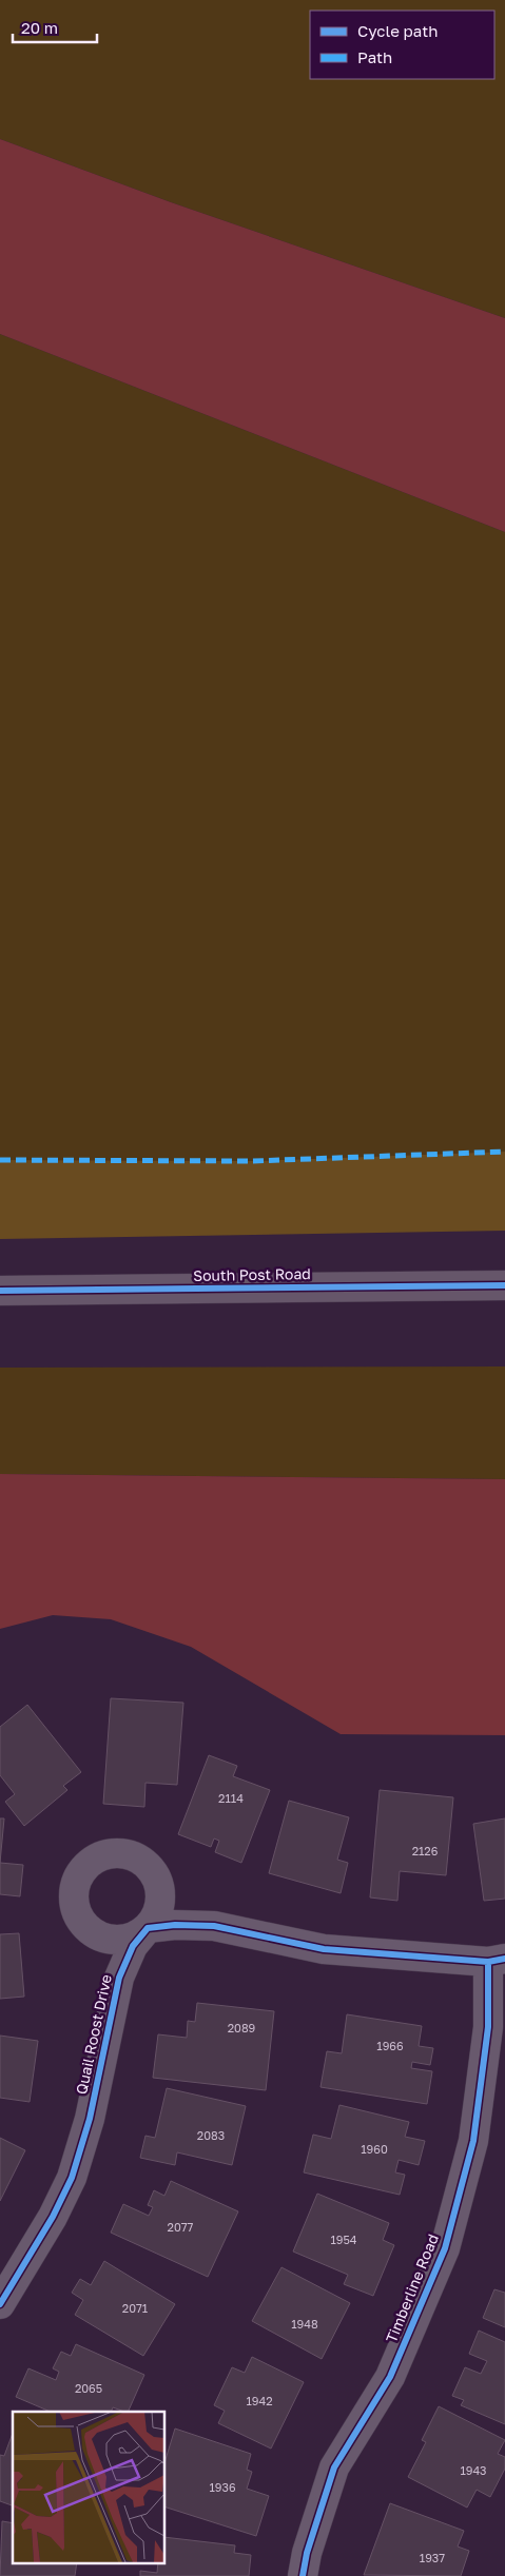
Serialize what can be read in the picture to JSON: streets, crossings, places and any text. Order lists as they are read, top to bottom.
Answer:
{
  "streets": {
    "street": ["South Post Road", "Quail Roost Drive", "Timberline Road"]
  },
  "crossings": [
    ["Quail Roost Drive", "Timberline Road"]
  ],
  "house_numbers": [
    "2114",
    "2126",
    "2089",
    "1966",
    "2083",
    "1960",
    "2077",
    "1954",
    "2071",
    "1948",
    "2065",
    "1942",
    "1943",
    "1936",
    "1937"
  ],
  "legend": ["Cycle path", "Path"],
  "scale_bar": "20 m"
}
